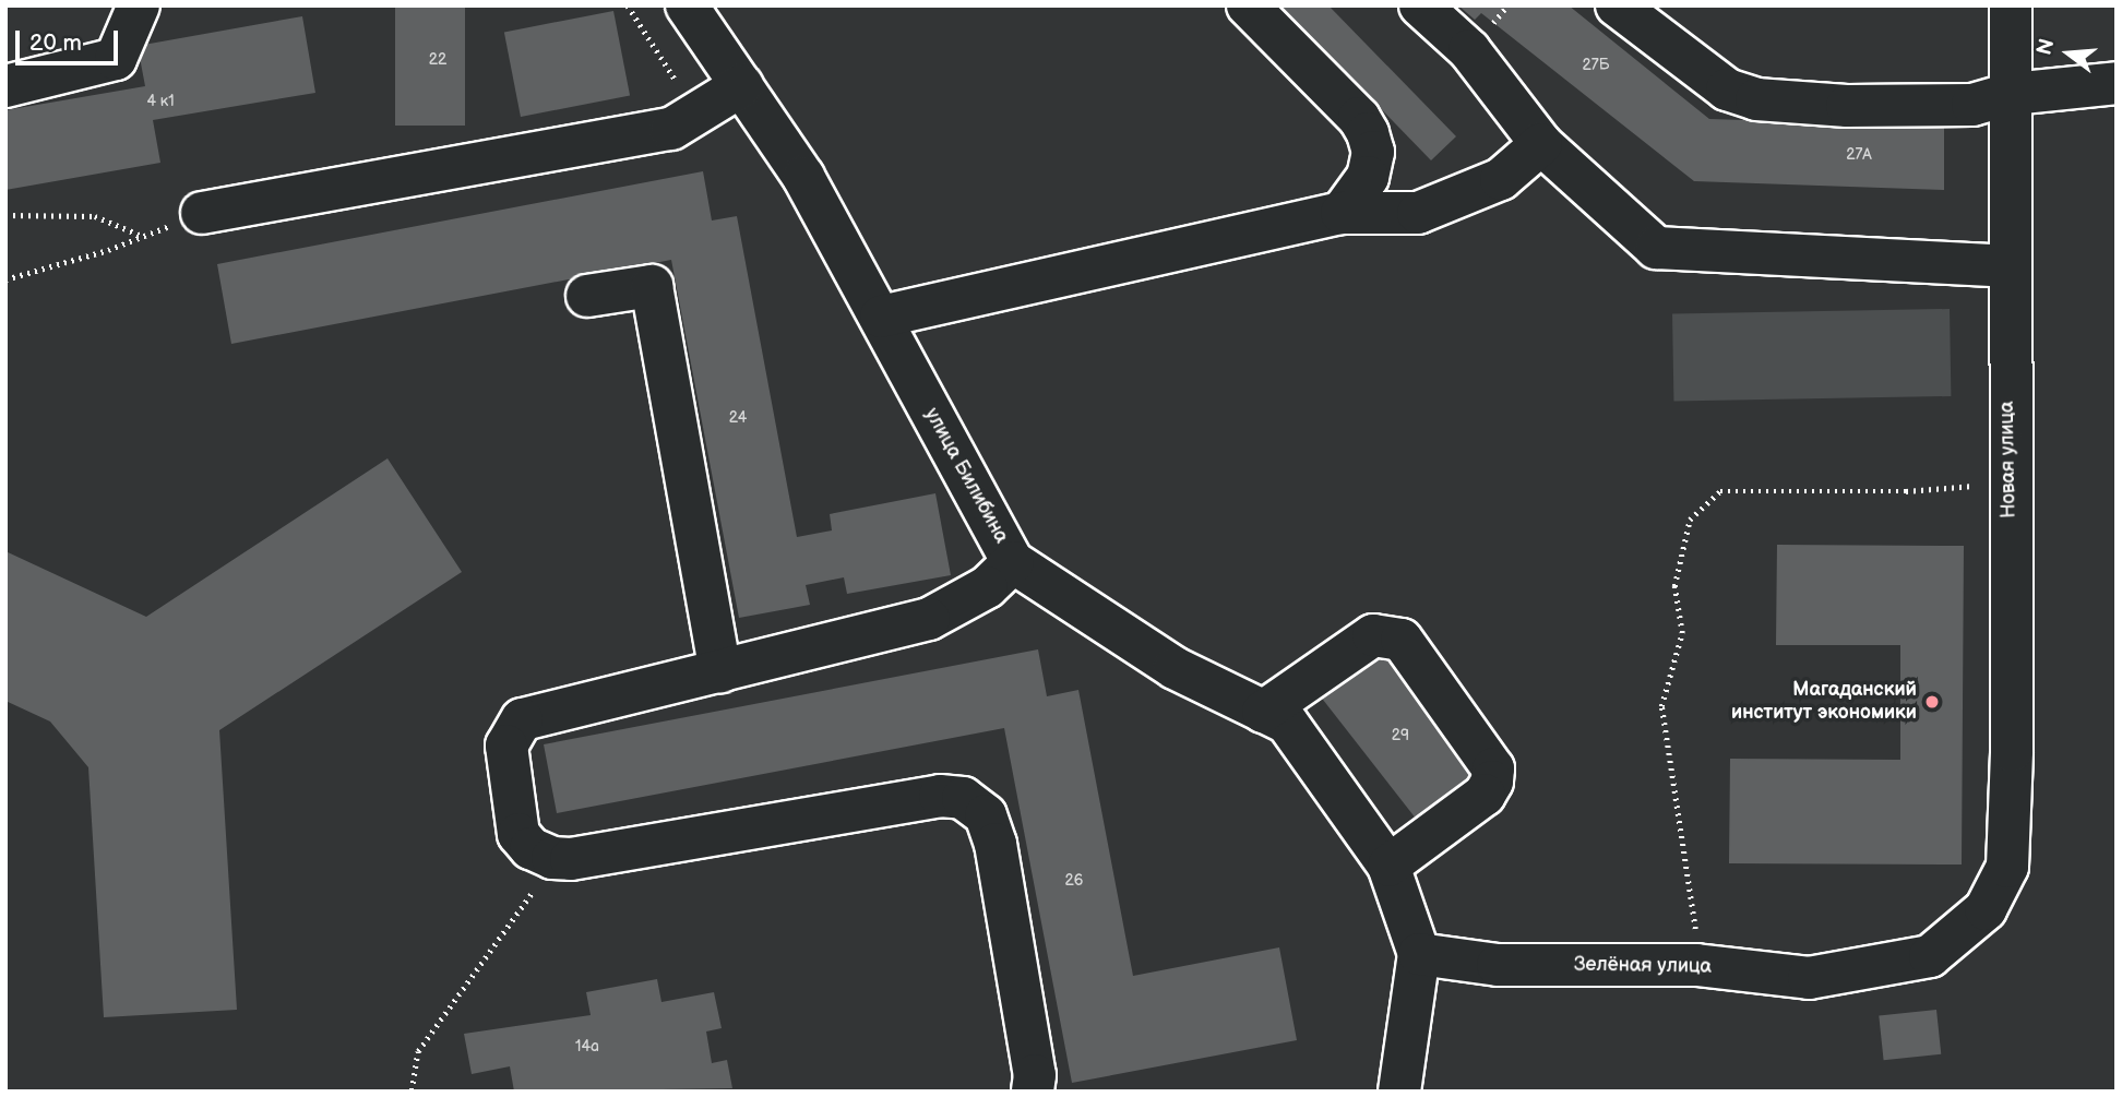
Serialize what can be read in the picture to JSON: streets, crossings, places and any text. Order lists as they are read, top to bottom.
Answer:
{
  "streets": {
    "street": ["Новая улица", "улица Билибина", "Зелёная улица"]
  },
  "crossings": [
    ["Новая улица", "Зелёная улица"],
    ["улица Билибина", "Зелёная улица"]
  ],
  "places": ["Магаданский институт экономики"],
  "house_numbers": [
    "22",
    "27Б",
    "4 к1",
    "27А",
    "24",
    "29",
    "26",
    "14a"
  ],
  "scale_bar": "20 m",
  "north": "left"
}
